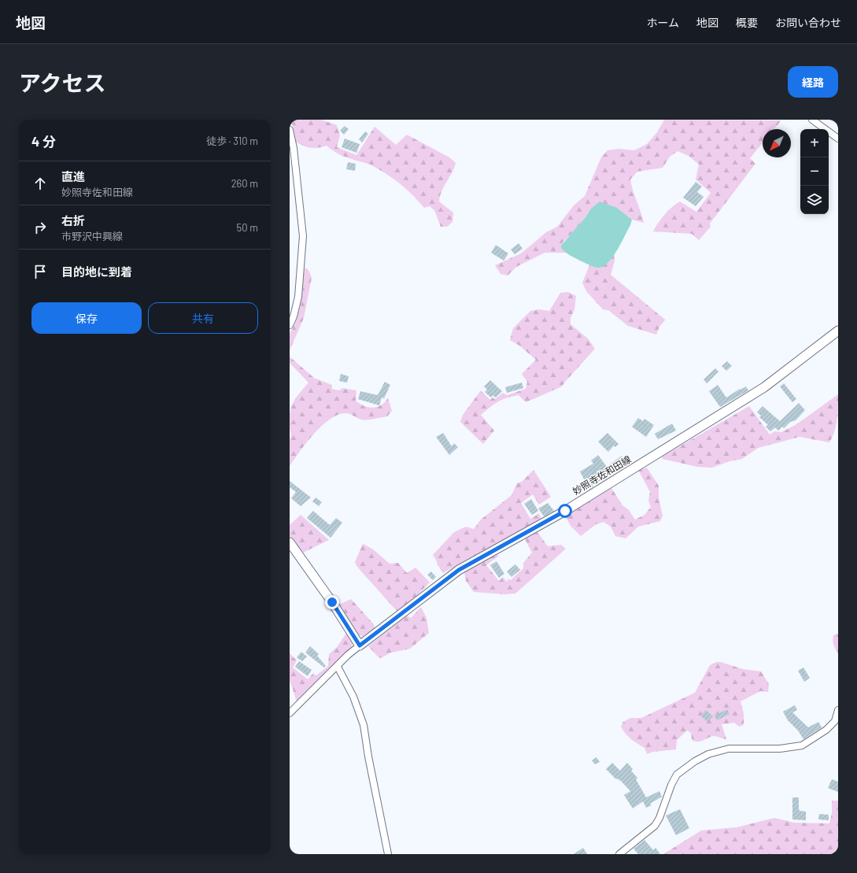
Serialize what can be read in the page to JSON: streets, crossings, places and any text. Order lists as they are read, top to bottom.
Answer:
{
  "streets": {
    "main road": ["妙照寺佐和田線"]
  },
  "north": "bottom left",
  "page": {
    "header": "地図",
    "nav": [
      "ホーム",
      "地図",
      "概要",
      "お問い合わせ"
    ],
    "title": "アクセス",
    "buttons": [
      "経路",
      ["保存", "共有"]
    ],
    "heading": ["4 分", "徒歩 · 310 m"],
    "map_buttons": ["+", "−"],
    "list": [
      ["直進", "妙照寺佐和田線", "260 m"],
      ["右折", "市野沢中興線", "50 m"],
      "目的地に到着"
    ]
  }
}
